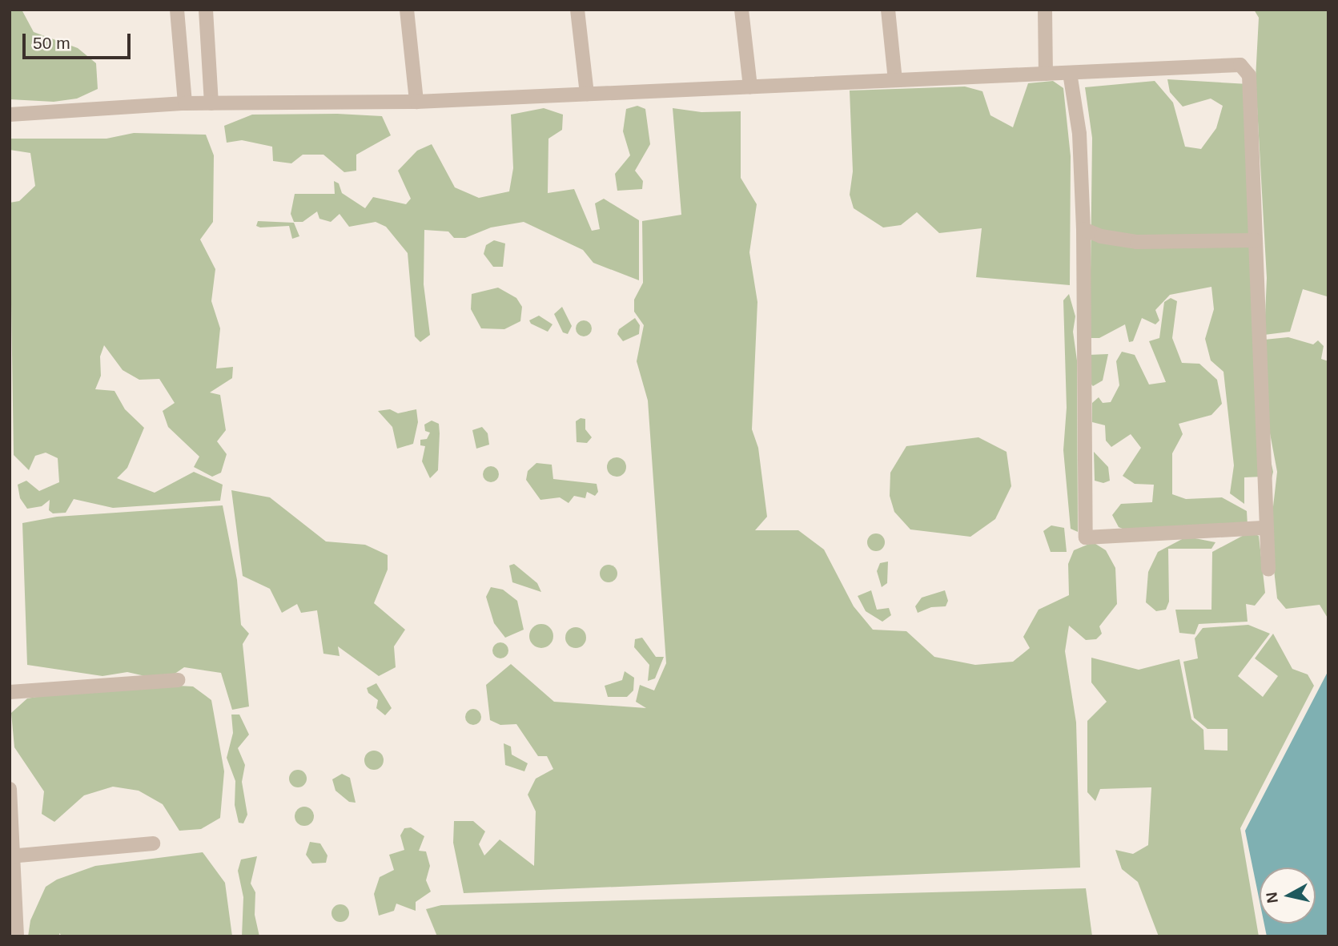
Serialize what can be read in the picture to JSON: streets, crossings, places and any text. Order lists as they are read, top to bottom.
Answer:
{
  "scale_bar": "50 m",
  "north": "left"
}
